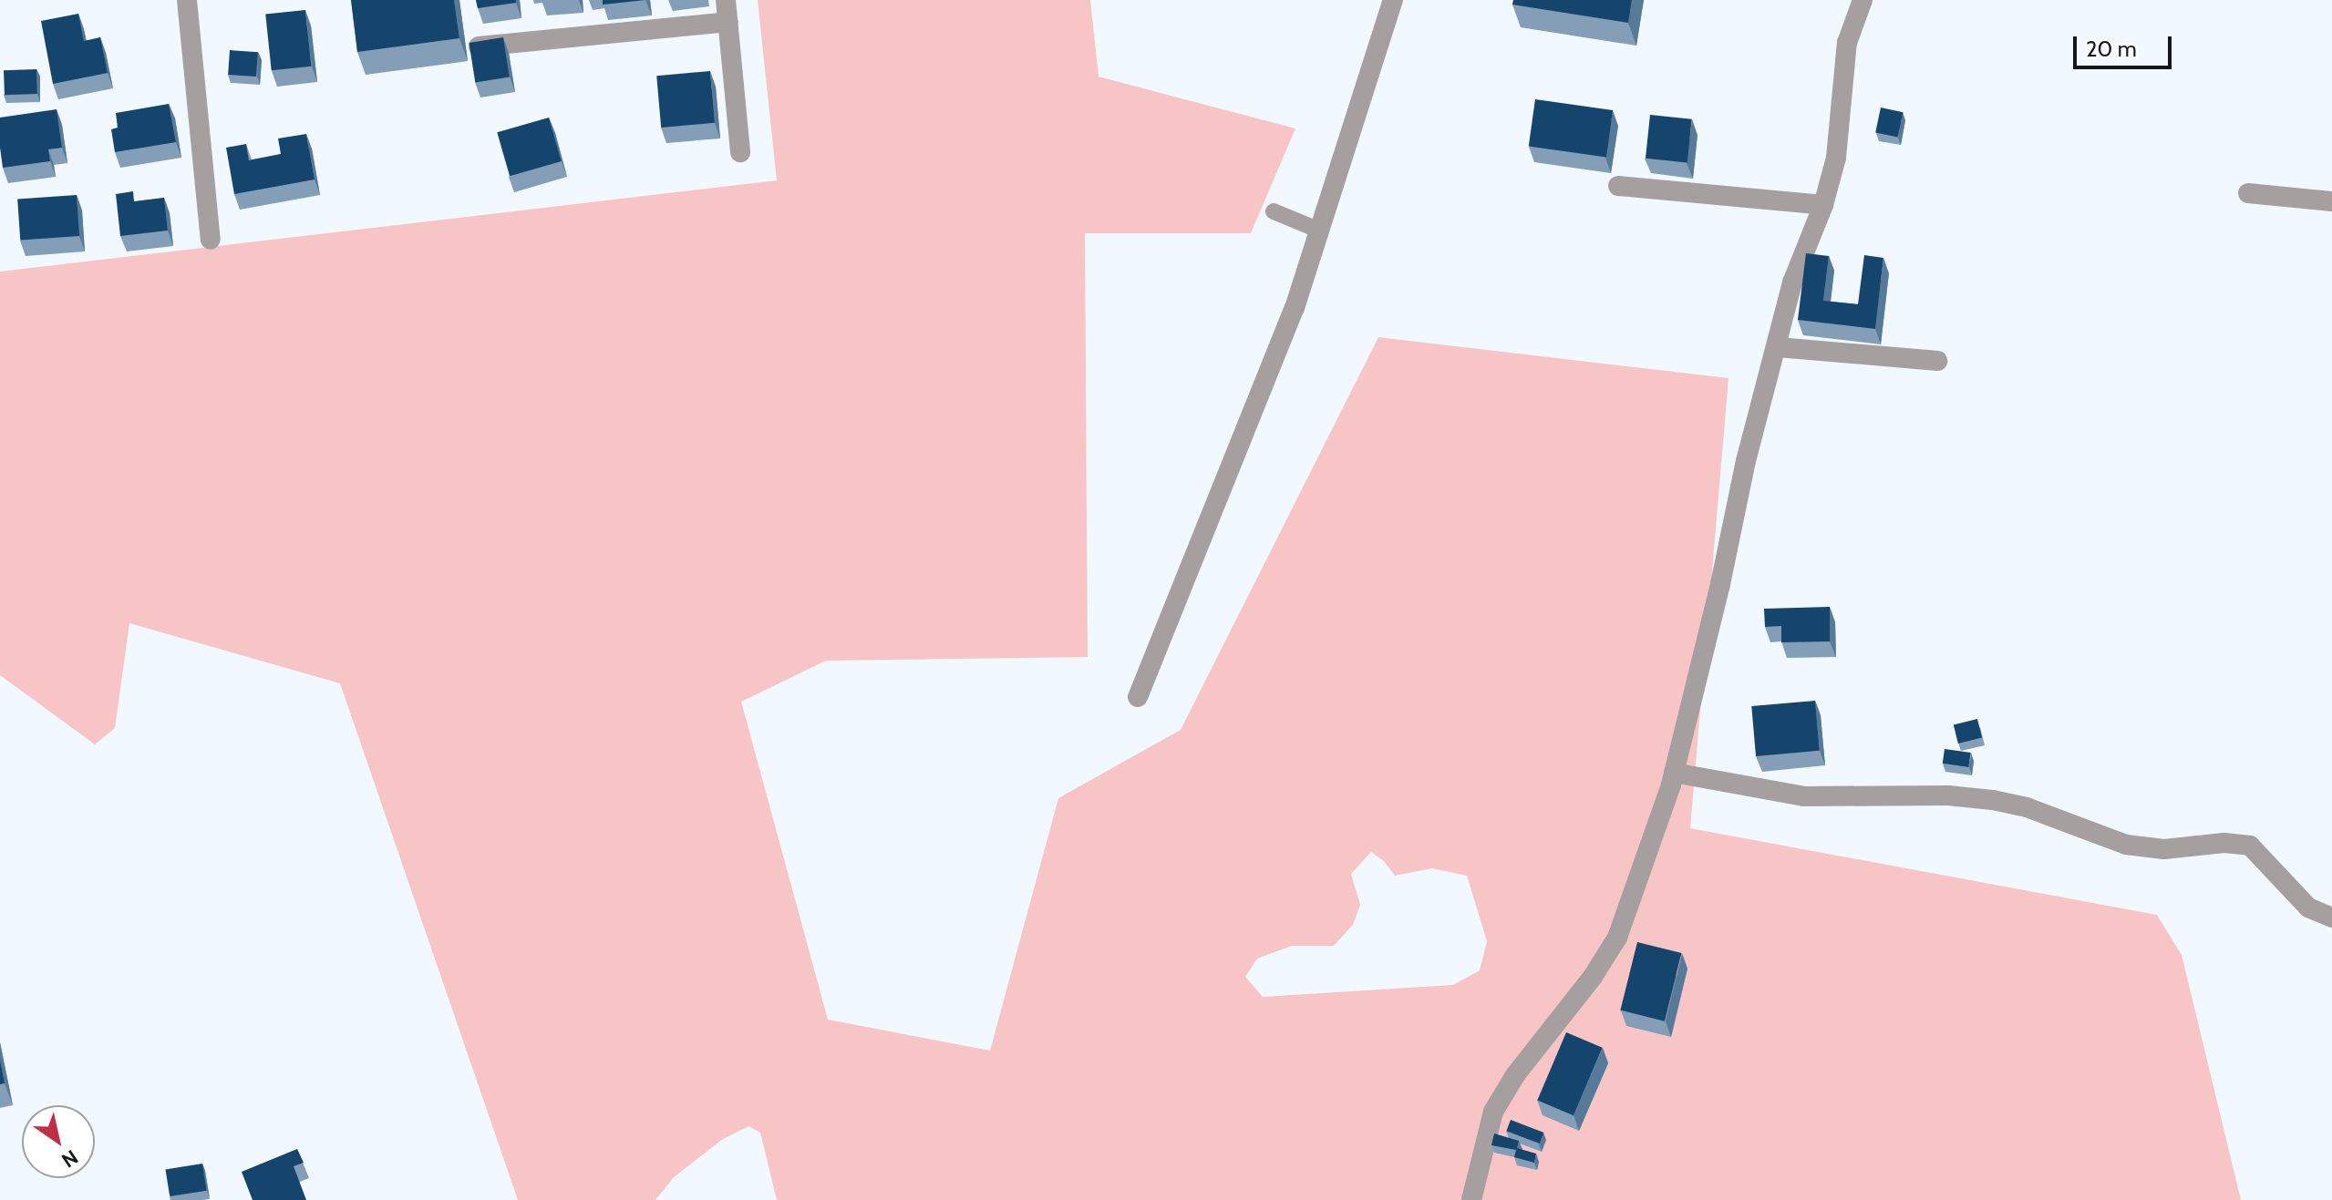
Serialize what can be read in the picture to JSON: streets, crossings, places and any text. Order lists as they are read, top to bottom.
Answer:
{
  "scale_bar": "20 m",
  "north": "bottom right"
}
